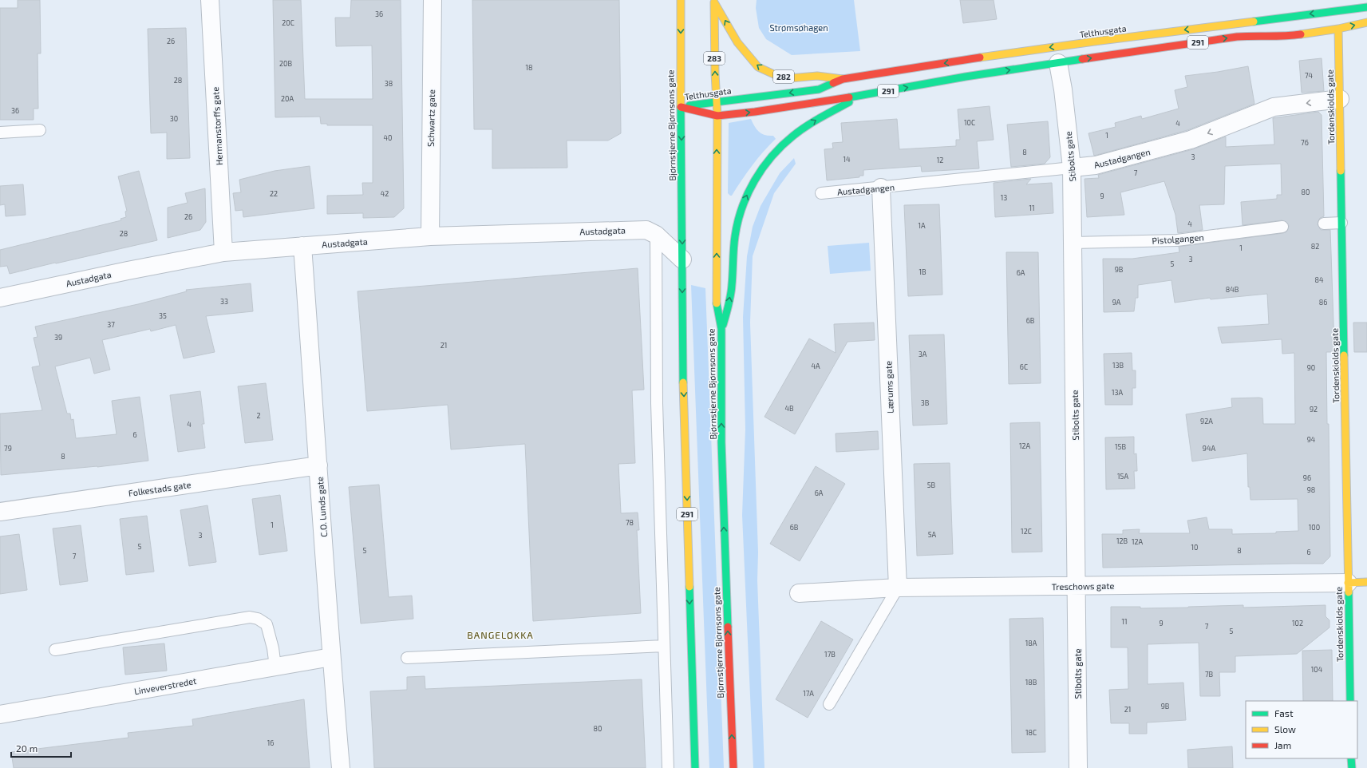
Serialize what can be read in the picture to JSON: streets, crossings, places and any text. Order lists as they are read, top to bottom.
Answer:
{
  "streets": {
    "main road": [
      "Telthusgata",
      "291",
      "283",
      "282",
      "Tordenskiolds gate",
      "Bjørnstjerne Bjørnsons gate",
      "Treschows gate"
    ],
    "street": [
      "Schwartz gate",
      "Hermanstorffs gate",
      "Stibolts gate",
      "Austadgangen",
      "Austadgata",
      "Lærums gate",
      "Folkestads gate",
      "C.O. Lunds gate",
      "Linveverstredet"
    ],
    "lane": ["Pistolgangen"]
  },
  "crossings": [
    ["Telthusgata", "Tordenskiolds gate"],
    ["Telthusgata", "Bjørnstjerne Bjørnsons gate"],
    ["Telthusgata", "Stibolts gate"],
    ["Tordenskiolds gate", "Austadgangen"],
    ["Tordenskiolds gate", "Treschows gate"],
    ["Schwartz gate", "Austadgata"],
    ["Bjørnstjerne Bjørnsons gate", "Austadgata"],
    ["Hermanstorffs gate", "Austadgata"],
    ["Stibolts gate", "Austadgangen"],
    ["Stibolts gate", "Pistolgangen"],
    ["Stibolts gate", "Treschows gate"],
    ["Austadgangen", "Lærums gate"],
    ["Austadgata", "C.O. Lunds gate"],
    ["Lærums gate", "Treschows gate"],
    ["Folkestads gate", "C.O. Lunds gate"],
    ["C.O. Lunds gate", "Linveverstredet"]
  ],
  "one_way": ["Austadgangen"],
  "districts": ["BANGELØKKA"],
  "parks": ["Strømsøhagen"],
  "house_numbers": [
    "36",
    "20C",
    "26",
    "20B",
    "18",
    "74",
    "28",
    "38",
    "20A",
    "36",
    "30",
    "10C",
    "4",
    "1",
    "40",
    "76",
    "8",
    "3",
    "14",
    "12",
    "7",
    "80",
    "22",
    "42",
    "9",
    "13",
    "11",
    "26",
    "4",
    "1A",
    "28",
    "82",
    "1",
    "3",
    "5",
    "9B",
    "1B",
    "6A",
    "84",
    "84B",
    "33",
    "9A",
    "86",
    "35",
    "6B",
    "37",
    "39",
    "21",
    "3A",
    "13B",
    "4A",
    "6C",
    "90",
    "13A",
    "3B",
    "4B",
    "92",
    "2",
    "92A",
    "4",
    "6",
    "94",
    "12A",
    "15B",
    "79",
    "94A",
    "8",
    "15A",
    "96",
    "5B",
    "98",
    "6A",
    "78",
    "1",
    "6B",
    "100",
    "12C",
    "5A",
    "3",
    "12B",
    "12A",
    "5",
    "10",
    "5",
    "8",
    "6",
    "7",
    "11",
    "9",
    "102",
    "7",
    "5",
    "18A",
    "17B",
    "104",
    "7B",
    "18B",
    "17A",
    "9B",
    "21",
    "80",
    "18C",
    "16"
  ],
  "legend": ["Fast", "Slow", "Jam"],
  "scale_bar": "20 m"
}
